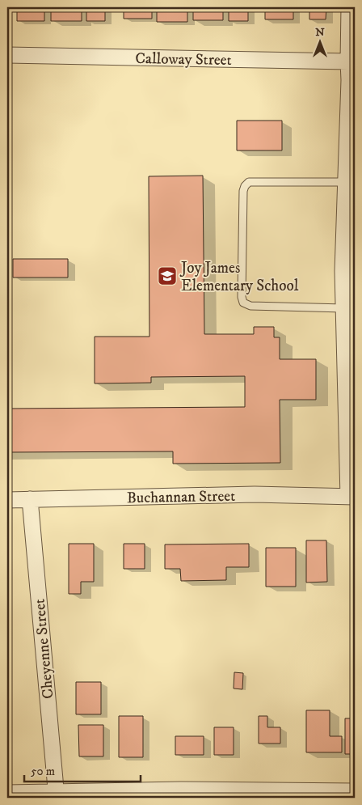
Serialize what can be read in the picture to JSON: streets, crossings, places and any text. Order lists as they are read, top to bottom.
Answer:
{
  "streets": {
    "street": ["Calloway Street", "Buchannan Street", "Cheyenne Street"]
  },
  "crossings": [
    ["Buchannan Street", "Cheyenne Street"]
  ],
  "places": {
    "school or university": ["Joy James Elementary School"]
  },
  "scale_bar": "50 m",
  "north": "top"
}
